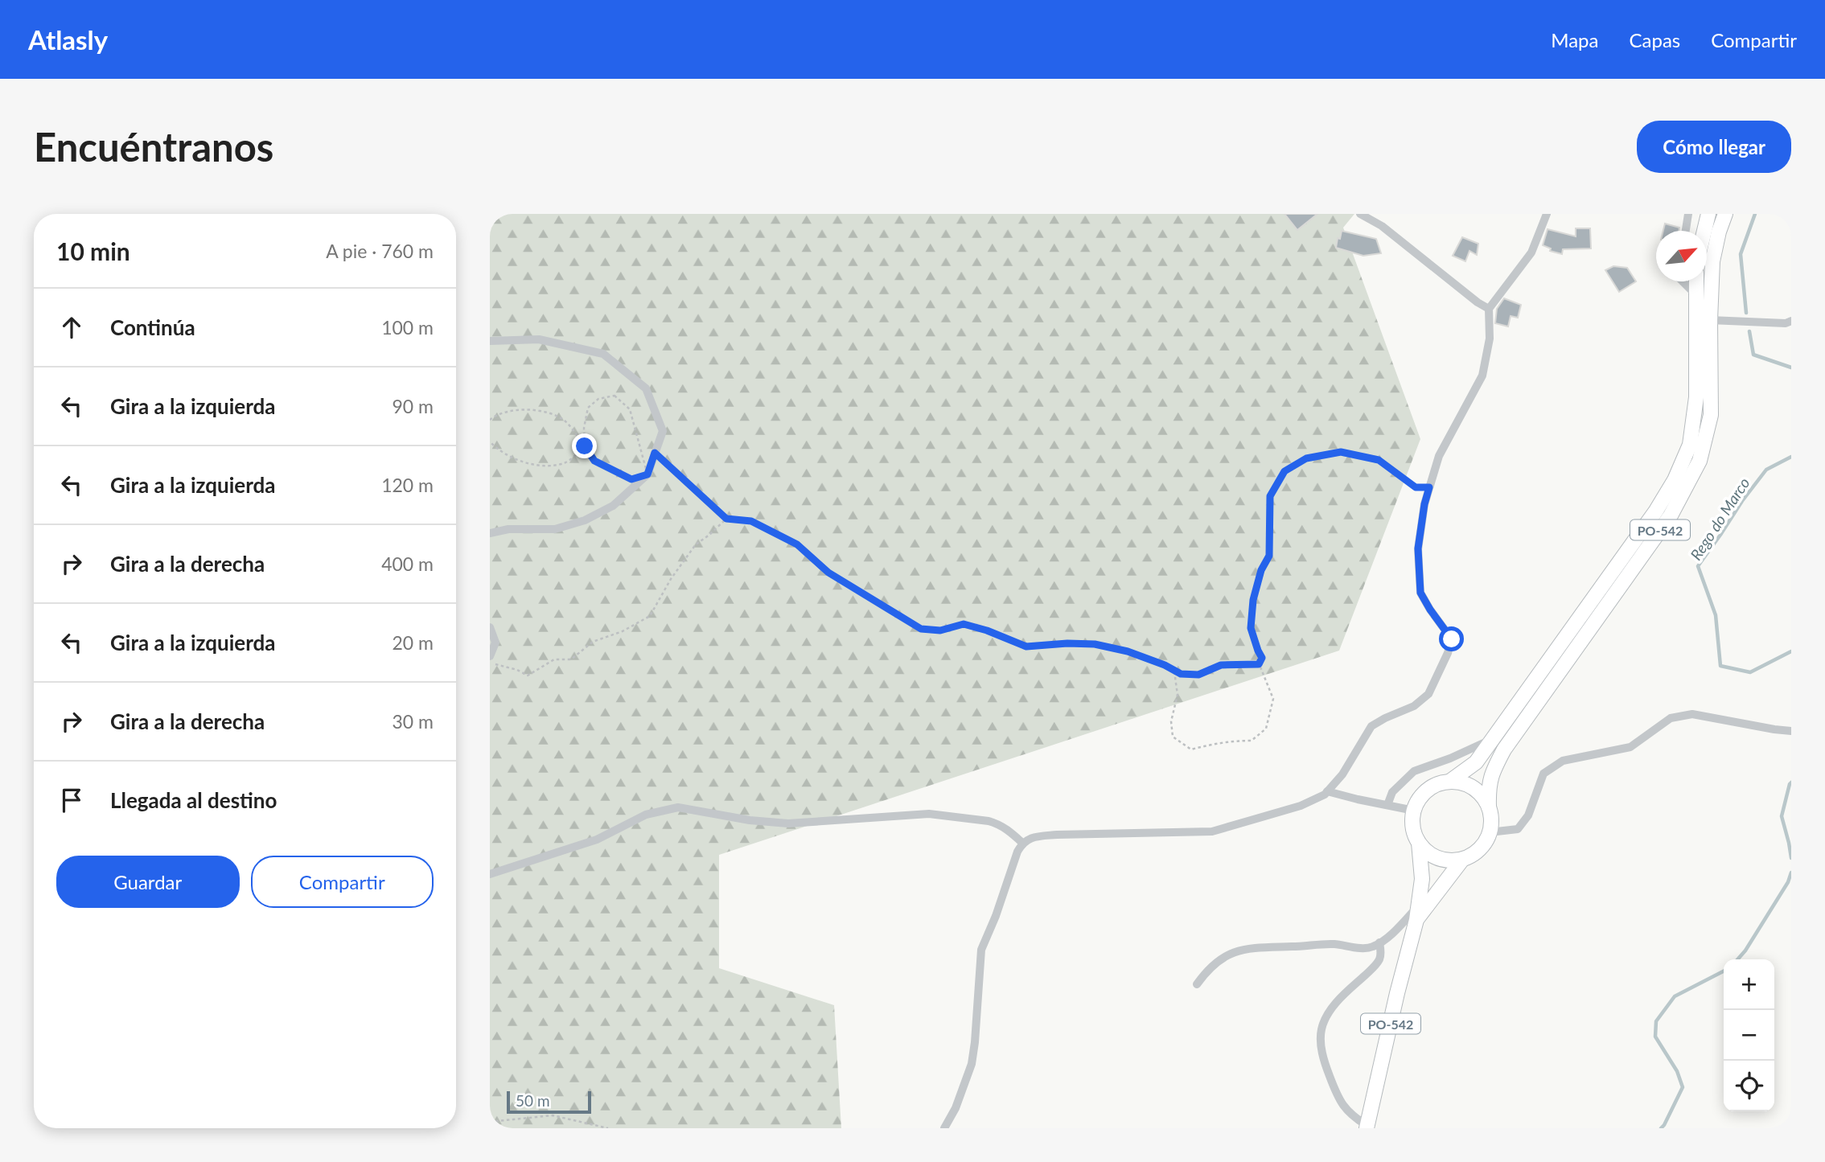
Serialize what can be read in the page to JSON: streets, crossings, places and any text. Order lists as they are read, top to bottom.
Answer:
{
  "streets": {
    "main road": ["PO-542"]
  },
  "water": ["Rego do Marco"],
  "scale_bar": "50 m",
  "north": "top right",
  "page": {
    "header": "Atlasly",
    "nav": ["Mapa", "Capas", "Compartir"],
    "buttons": [
      "Cómo llegar",
      ["Guardar", "Compartir"]
    ],
    "title": "Encuéntranos",
    "heading": ["10 min", "A pie · 760 m"],
    "list": [
      ["Continúa", "100 m"],
      ["Gira a la izquierda", "90 m"],
      ["Gira a la izquierda", "120 m"],
      ["Gira a la derecha", "400 m"],
      ["Gira a la izquierda", "20 m"],
      ["Gira a la derecha", "30 m"],
      "Llegada al destino"
    ],
    "map_buttons": ["+", "−"],
    "scale": "50 m"
  }
}
